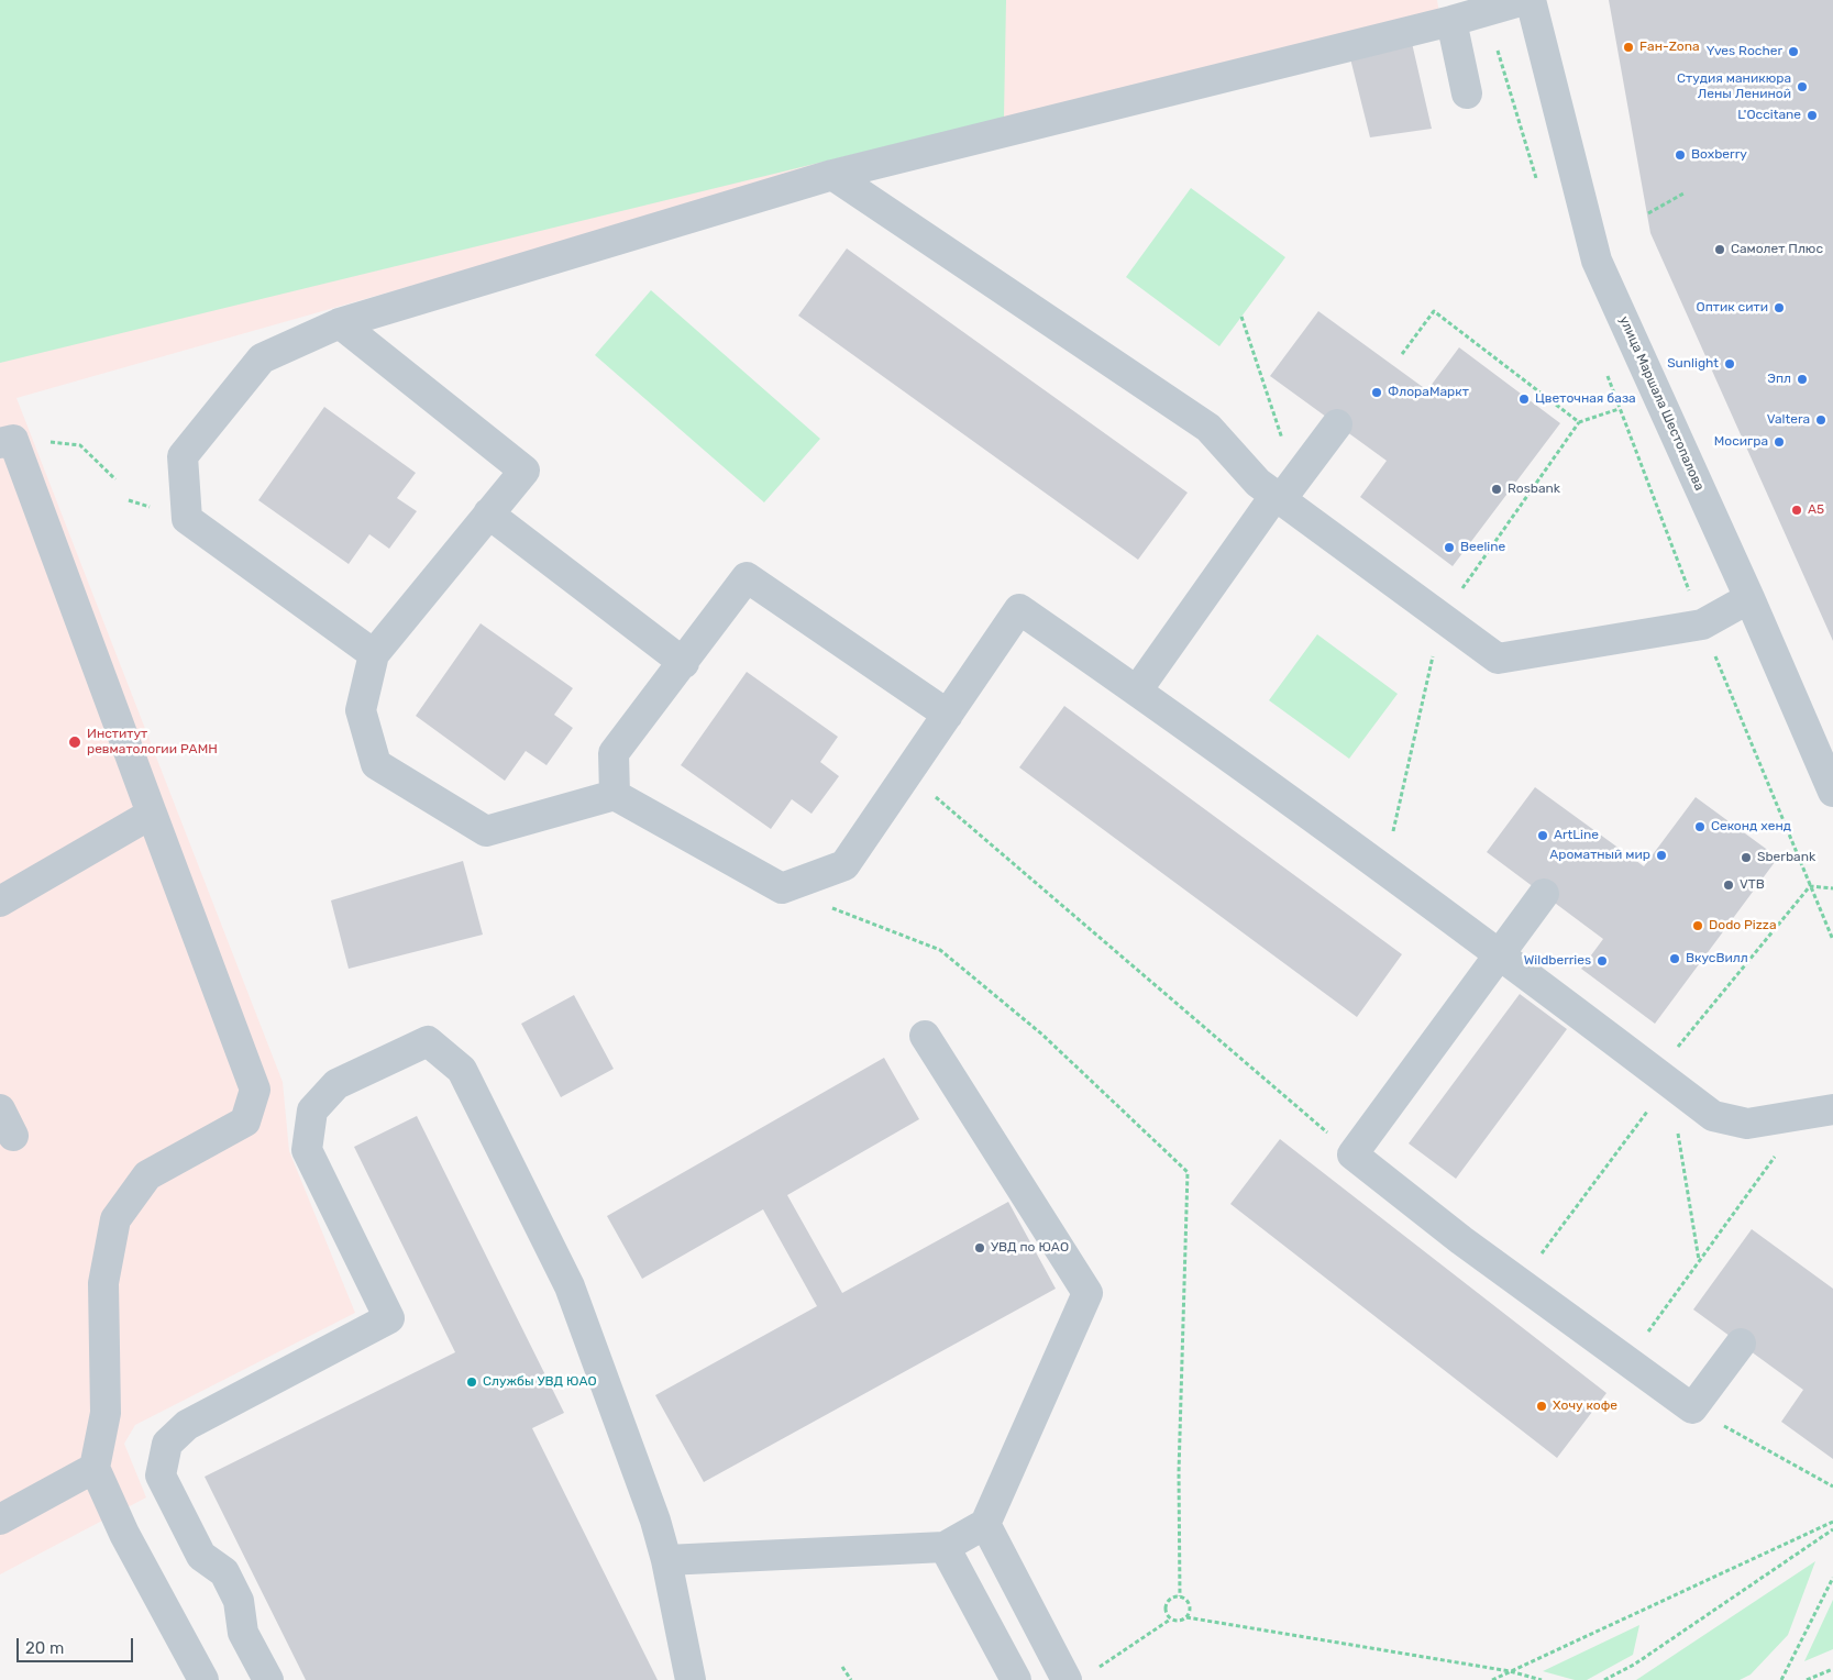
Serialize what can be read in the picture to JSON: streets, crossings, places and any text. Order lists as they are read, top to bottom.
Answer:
{
  "streets": {
    "street": ["улица Маршала Шестопалова"]
  },
  "places": [
    "Fан-Zonа",
    "Yves Rocher",
    "Студия маникюра Лены Лениной",
    "L'Occitane",
    "Boxberry",
    "Самолет Плюс",
    "Оптик сити",
    "Sunlight",
    "Эпл",
    "ФлораМаркт",
    "Цветочная база",
    "Valtera",
    "Мосигра",
    "Rosbank",
    "А5",
    "Beeline",
    "Институт ревматологии РАМН",
    "Секонд хенд",
    "ArtLine",
    "Ароматный мир",
    "Sberbank",
    "VTB",
    "Dodo Pizza",
    "ВкусВилл",
    "Wildberries",
    "УВД по ЮАО",
    "Службы УВД ЮАО",
    "Хочу кофе"
  ],
  "scale_bar": "20 m"
}
